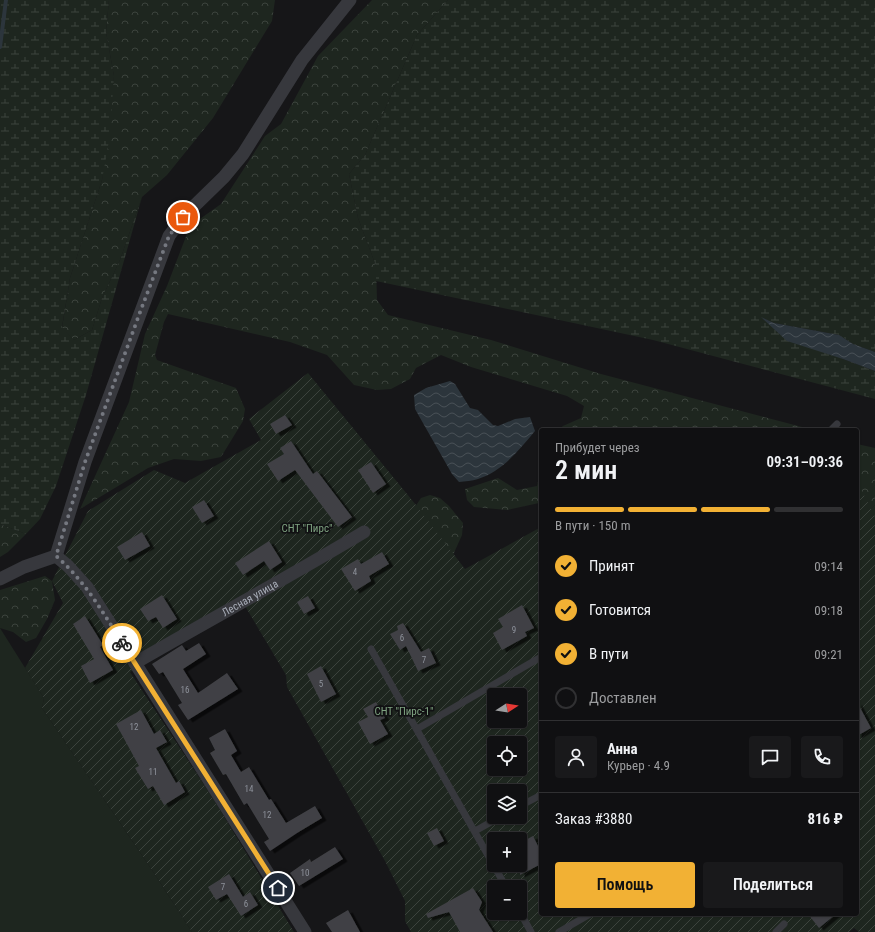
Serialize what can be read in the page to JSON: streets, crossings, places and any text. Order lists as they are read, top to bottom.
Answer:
{
  "streets": {
    "street": ["Лесная улица"]
  },
  "parks": ["СНТ \"Пирс\"", "СНТ \"Пирс-1\""],
  "house_numbers": [
    "4",
    "9",
    "6",
    "7",
    "5",
    "16",
    "12",
    "11",
    "14",
    "12",
    "10",
    "7",
    "6"
  ],
  "north": "right",
  "page": {
    "heading": ["2 мин", "Прибудет через", "09:31–09:36"],
    "panel": [
      "Анна",
      "Курьер · 4.9",
      "Заказ #3880",
      "816 ₽"
    ],
    "bar": "В пути · 150 m",
    "list": [
      ["Принят", "09:14"],
      ["Готовится", "09:18"],
      ["В пути", "09:21"],
      "Доставлен"
    ],
    "map_buttons": ["+", "−"],
    "buttons": ["Помощь", "Поделиться"]
  }
}
